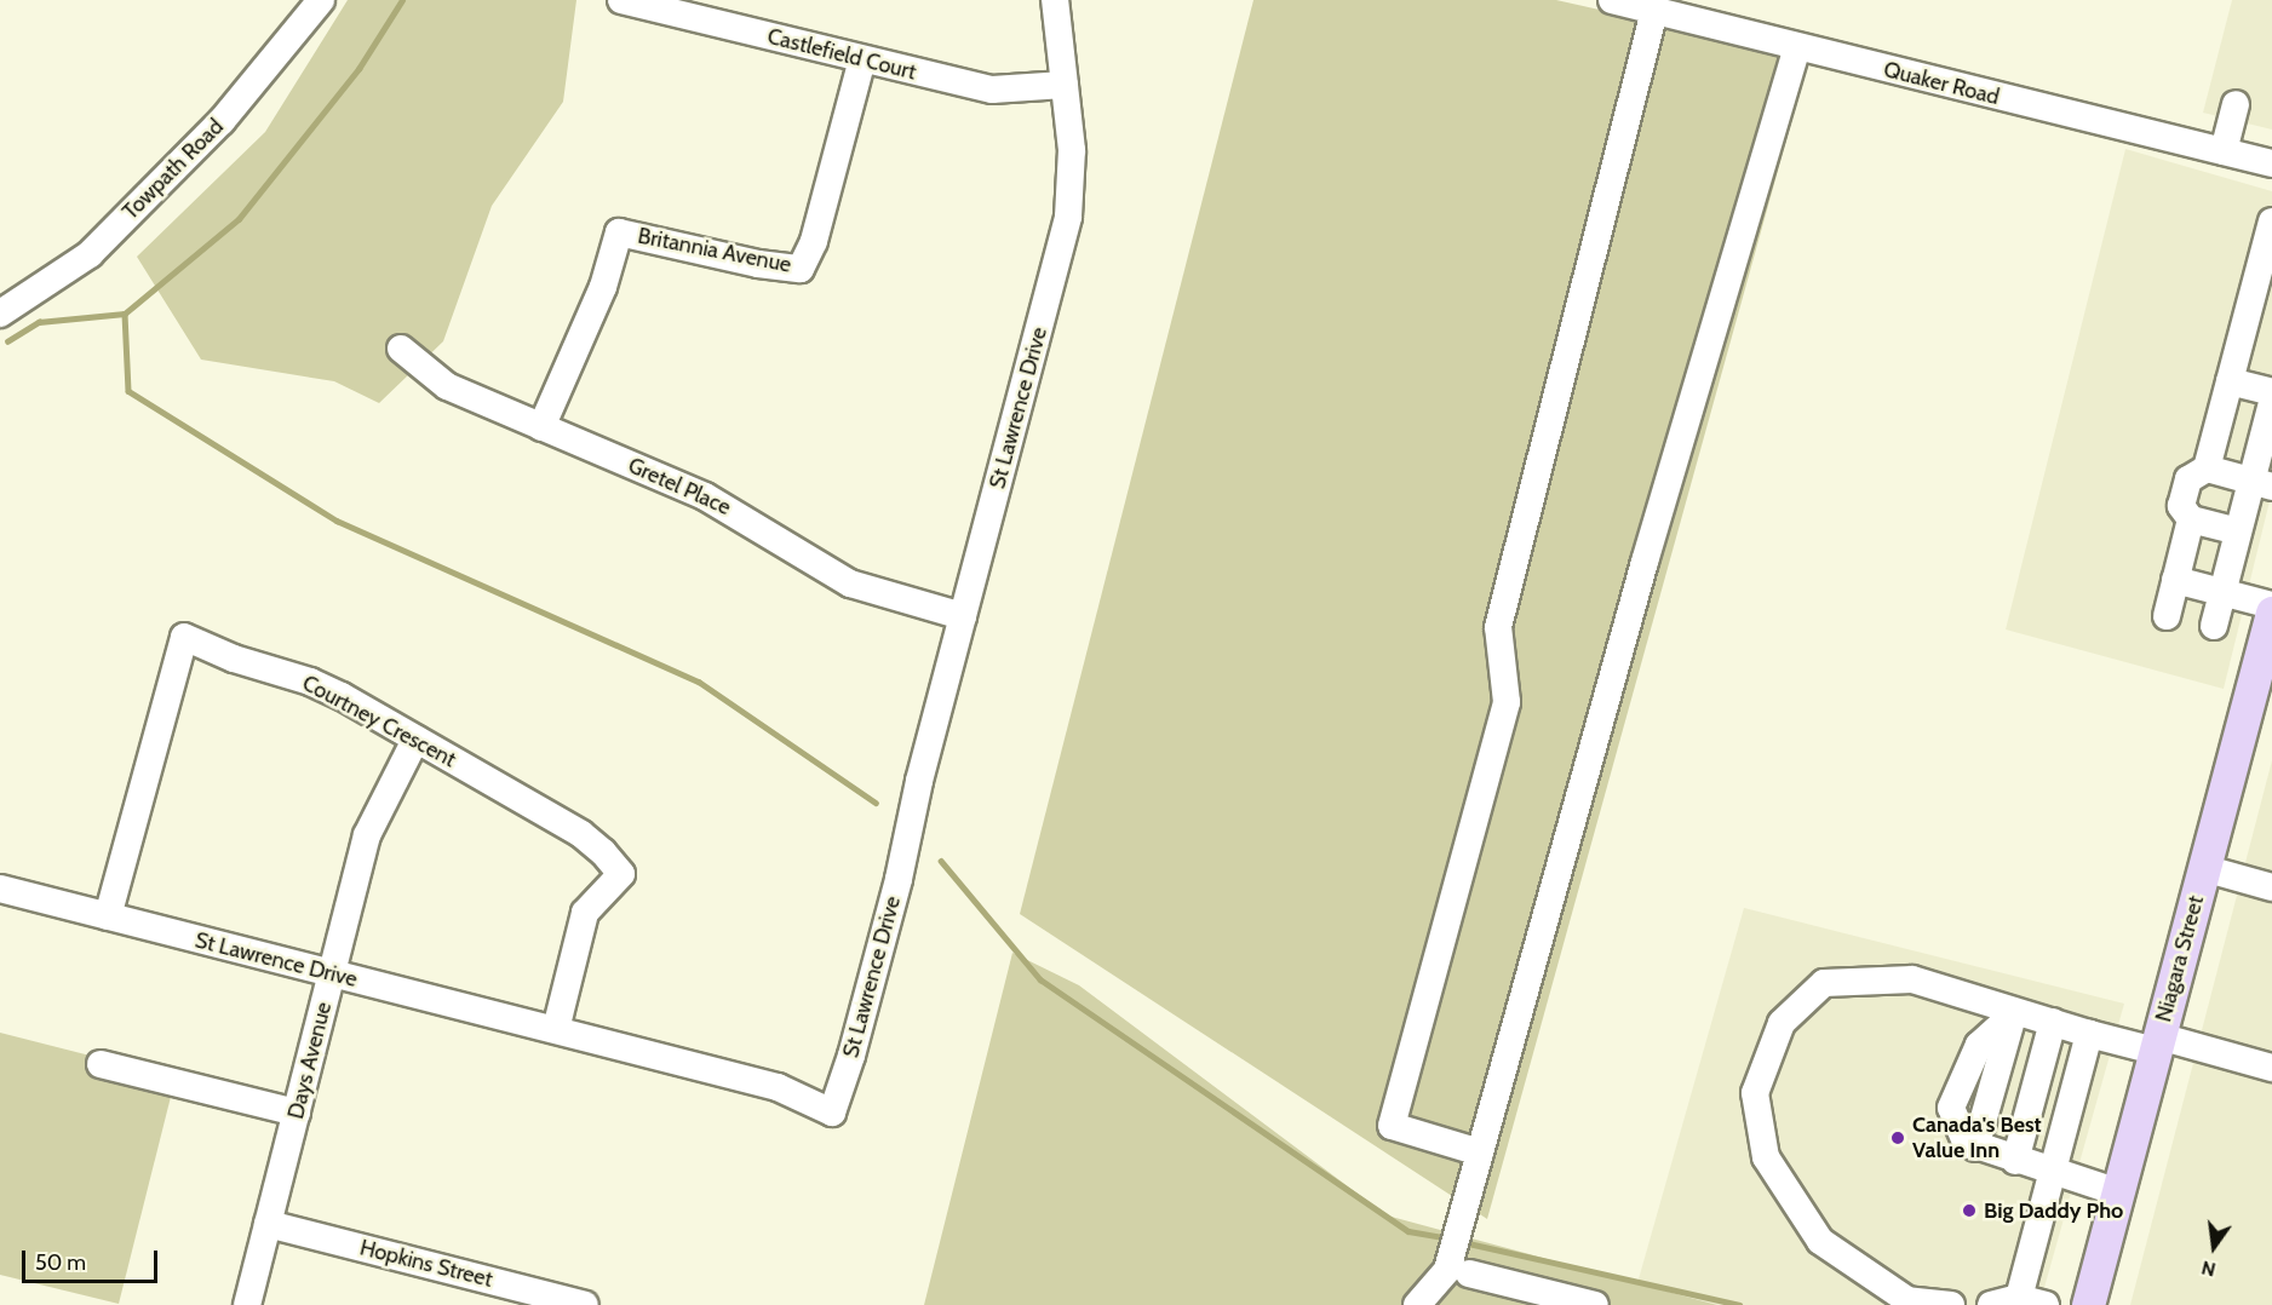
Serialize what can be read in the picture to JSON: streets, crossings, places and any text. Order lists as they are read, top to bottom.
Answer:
{
  "streets": {
    "main road": ["Niagara Street"],
    "street": [
      "Castlefield Court",
      "Quaker Road",
      "Towpath Road",
      "Britannia Avenue",
      "St Lawrence Drive",
      "Gretel Place",
      "Courtney Crescent",
      "Days Avenue",
      "Hopkins Street"
    ]
  },
  "crossings": [
    ["Castlefield Court", "Britannia Avenue"],
    ["Castlefield Court", "St Lawrence Drive"],
    ["Britannia Avenue", "Gretel Place"],
    ["St Lawrence Drive", "Gretel Place"],
    ["St Lawrence Drive", "Courtney Crescent"],
    ["St Lawrence Drive", "Days Avenue"],
    ["Courtney Crescent", "Days Avenue"],
    ["Days Avenue", "Hopkins Street"]
  ],
  "places": ["Canada's Best Value Inn", "Big Daddy Pho"],
  "scale_bar": "50 m",
  "north": "bottom"
}
